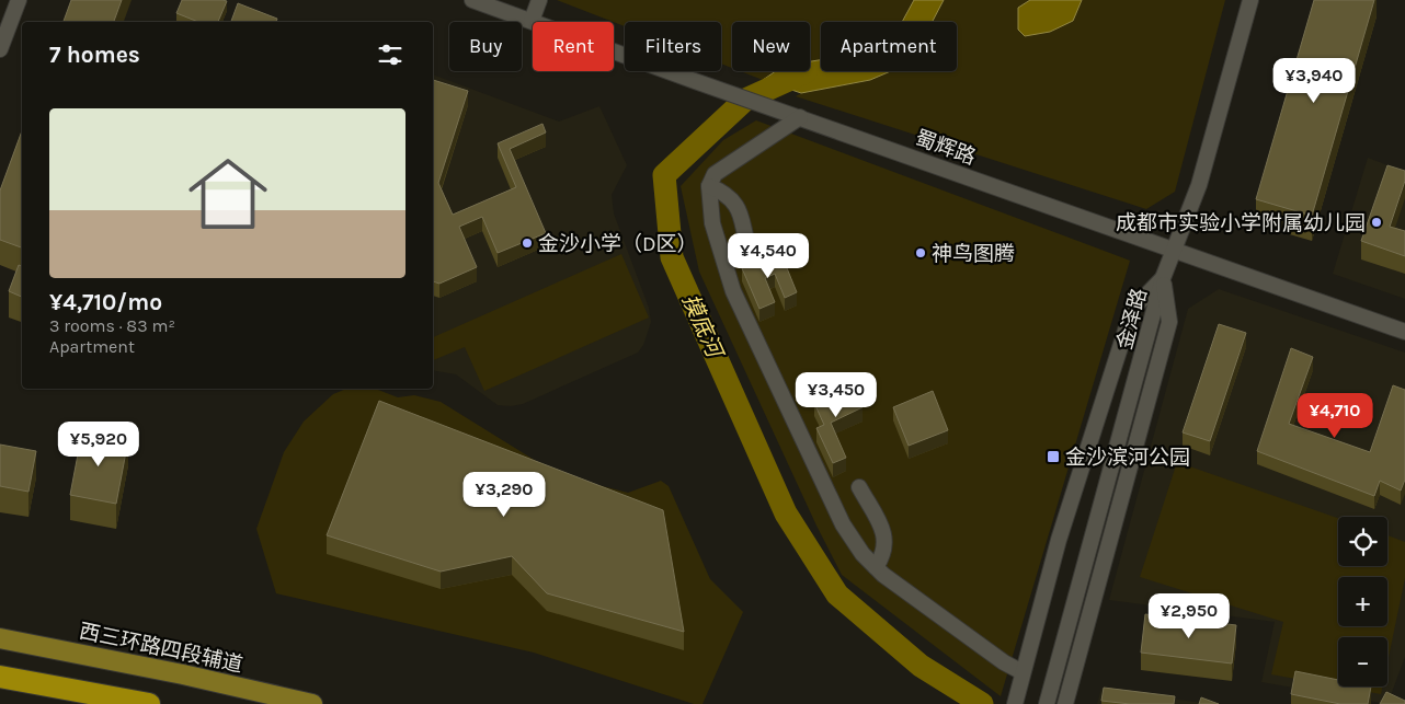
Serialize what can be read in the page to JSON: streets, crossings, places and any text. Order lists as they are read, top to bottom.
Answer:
{
  "streets": {
    "main road": ["西三环路四段辅道"],
    "street": ["蜀辉路", "金泽路"]
  },
  "crossings": [
    ["蜀辉路", "金泽路"]
  ],
  "water": ["摸底河"],
  "places": {
    "other": ["成都市实验小学附属幼儿园", "金沙小学（D区）", "神鸟图腾"],
    "transit": ["金沙滨河公园"]
  },
  "page": {
    "chip": [
      "Buy",
      "Rent",
      "Filters",
      "New",
      "Apartment"
    ],
    "heading": "7 homes",
    "price": [
      "¥3,940",
      "¥4,540",
      "¥3,450",
      "¥4,710",
      "¥5,920",
      "¥3,290",
      "¥2,950"
    ],
    "list": [
      {
        "name": "¥4,710/mo",
        "note": "3 rooms · 83 m² · Apartment"
      }
    ],
    "map_buttons": ["+", "−"]
  }
}
